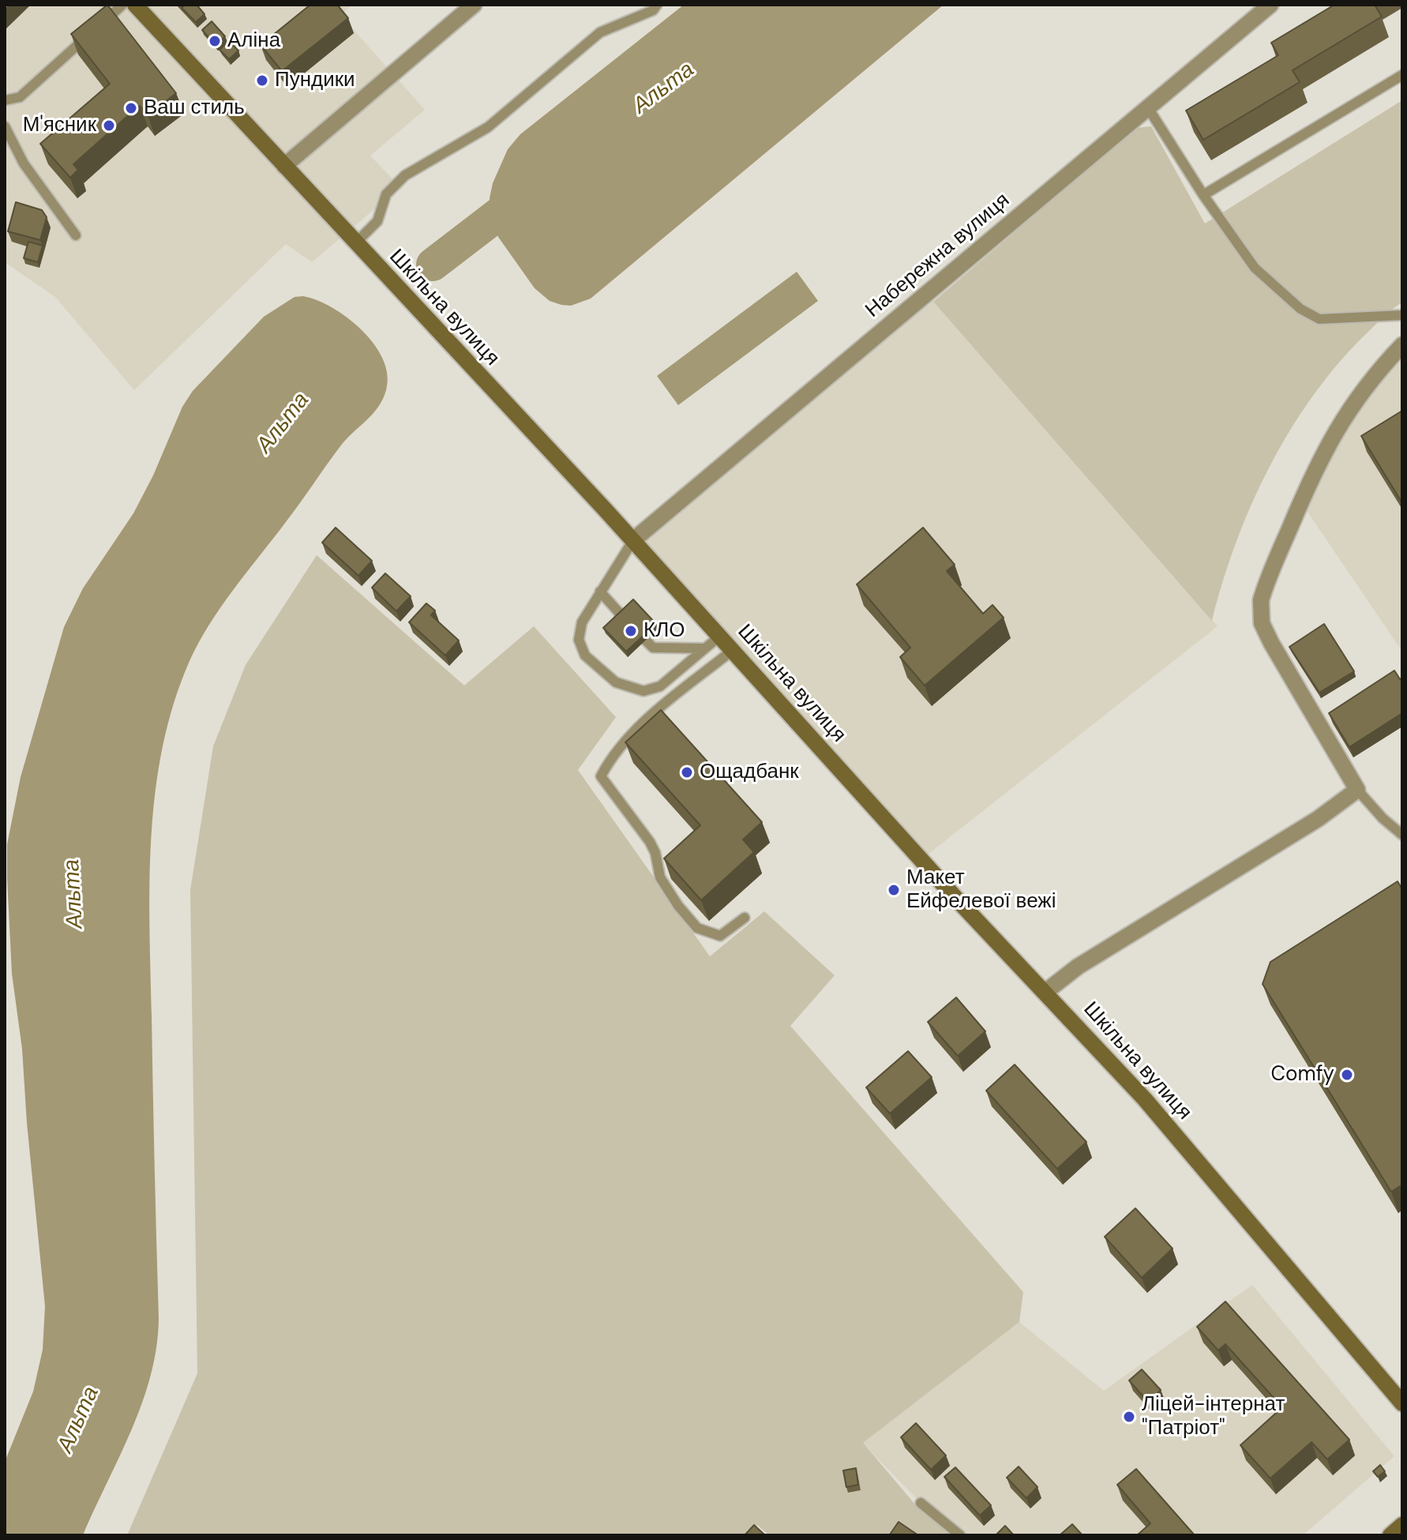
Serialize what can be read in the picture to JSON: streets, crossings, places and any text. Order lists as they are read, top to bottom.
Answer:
{
  "streets": {
    "main road": ["Шкільна вулиця"],
    "street": ["Набережна вулиця"]
  },
  "crossings": [
    ["Набережна вулиця", "Шкільна вулиця"]
  ],
  "water": ["Альта"],
  "places": [
    "Аліна",
    "Пундики",
    "Ваш стиль",
    "М'ясник",
    "КЛО",
    "Ощадбанк",
    "Макет Ейфелевої вежі",
    "Comfy",
    "Ліцей-інтернат \"Патріот\""
  ]
}
